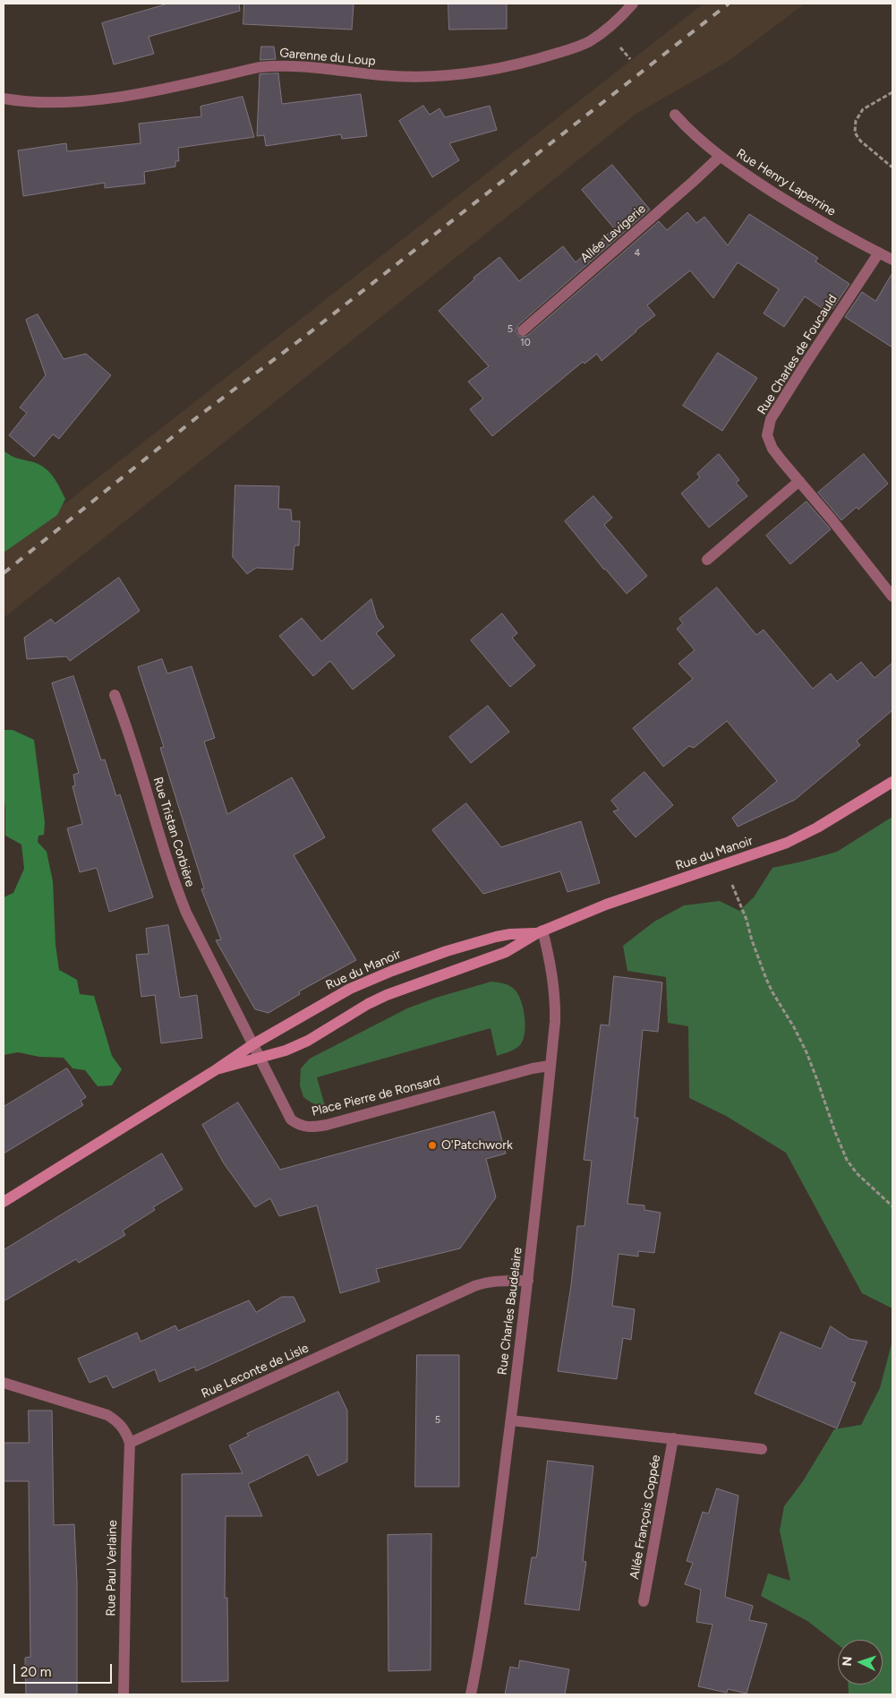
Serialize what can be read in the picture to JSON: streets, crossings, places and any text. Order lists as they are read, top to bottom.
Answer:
{
  "streets": {
    "street": [
      "Garenne du Loup",
      "Rue Henry Laperrine",
      "Allée Lavigerie",
      "Rue Charles de Foucauld",
      "Rue Tristan Corbière",
      "Rue du Manoir",
      "Place Pierre de Ronsard",
      "Rue Charles Baudelaire",
      "Rue Leconte de Lisle",
      "Allée François Coppée",
      "Rue Paul Verlaine"
    ]
  },
  "crossings": [
    ["Rue Henry Laperrine", "Allée Lavigerie"],
    ["Rue Henry Laperrine", "Rue Charles de Foucauld"],
    ["Rue Tristan Corbière", "Rue du Manoir"],
    ["Rue Tristan Corbière", "Place Pierre de Ronsard"],
    ["Rue du Manoir", "Place Pierre de Ronsard"],
    ["Rue du Manoir", "Rue Charles Baudelaire"],
    ["Place Pierre de Ronsard", "Rue Charles Baudelaire"],
    ["Rue Charles Baudelaire", "Rue Leconte de Lisle"],
    ["Rue Charles Baudelaire", "Allée François Coppée"],
    ["Rue Leconte de Lisle", "Rue Paul Verlaine"]
  ],
  "places": ["O'Patchwork"],
  "house_numbers": [
    "4",
    "5",
    "10",
    "5"
  ],
  "scale_bar": "20 m",
  "north": "left"
}
